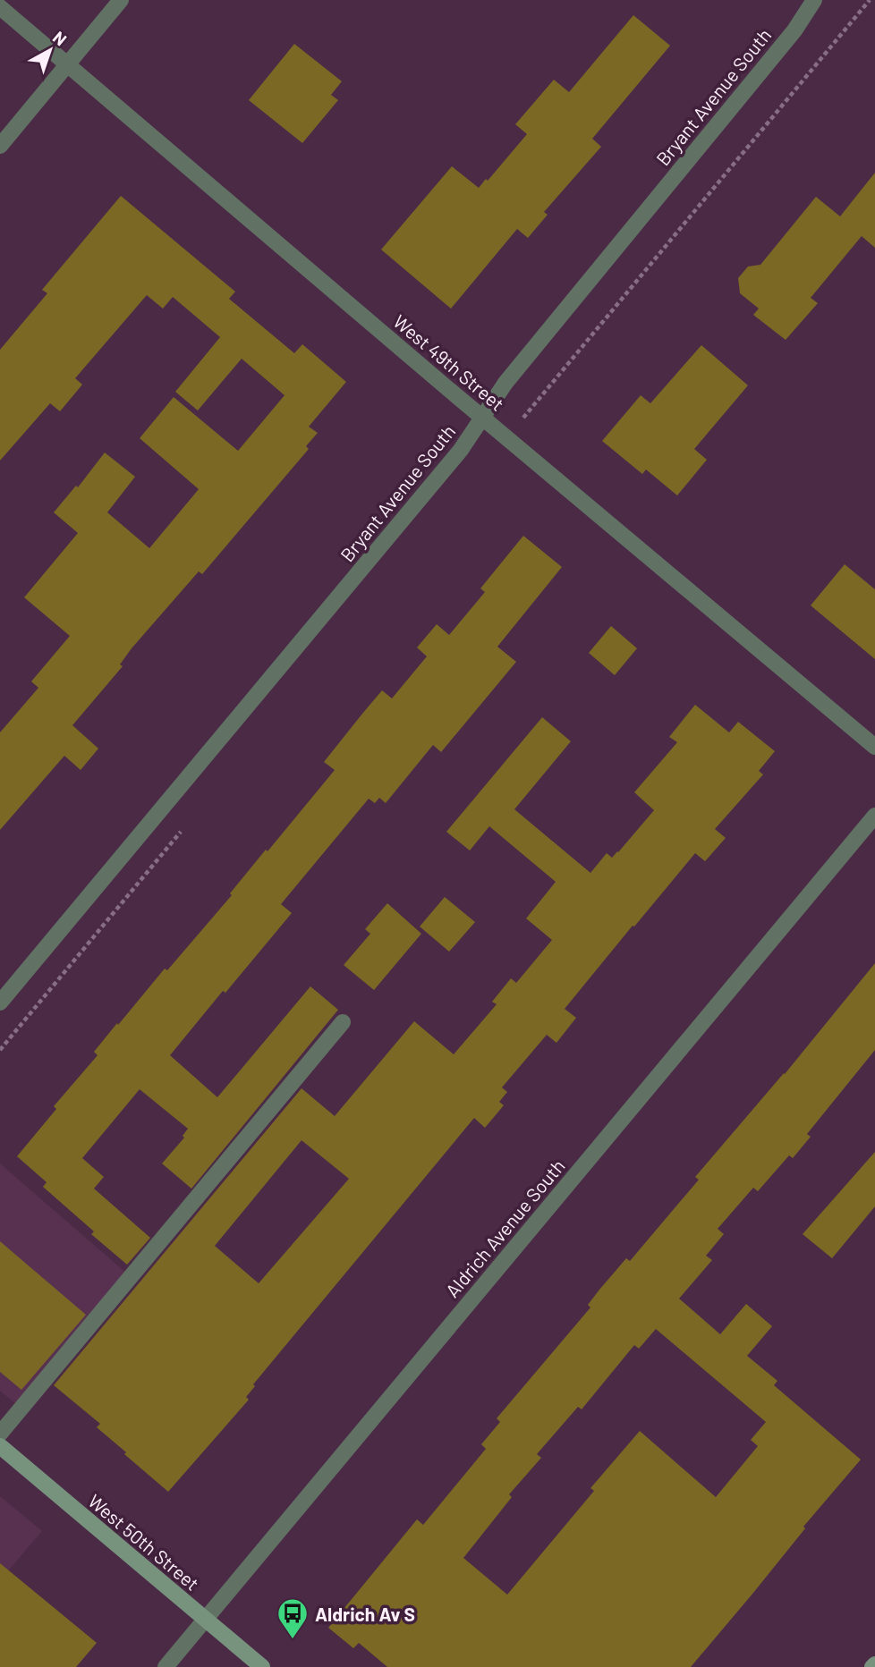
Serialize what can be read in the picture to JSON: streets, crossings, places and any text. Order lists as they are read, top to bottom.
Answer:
{
  "streets": {
    "main road": ["West 50th Street"],
    "street": ["Bryant Avenue South", "West 49th Street", "Aldrich Avenue South"]
  },
  "crossings": [
    ["Bryant Avenue South", "West 49th Street"],
    ["Aldrich Avenue South", "West 50th Street"]
  ],
  "places": {
    "bus stop": ["Aldrich Av S"]
  },
  "north": "top right"
}
